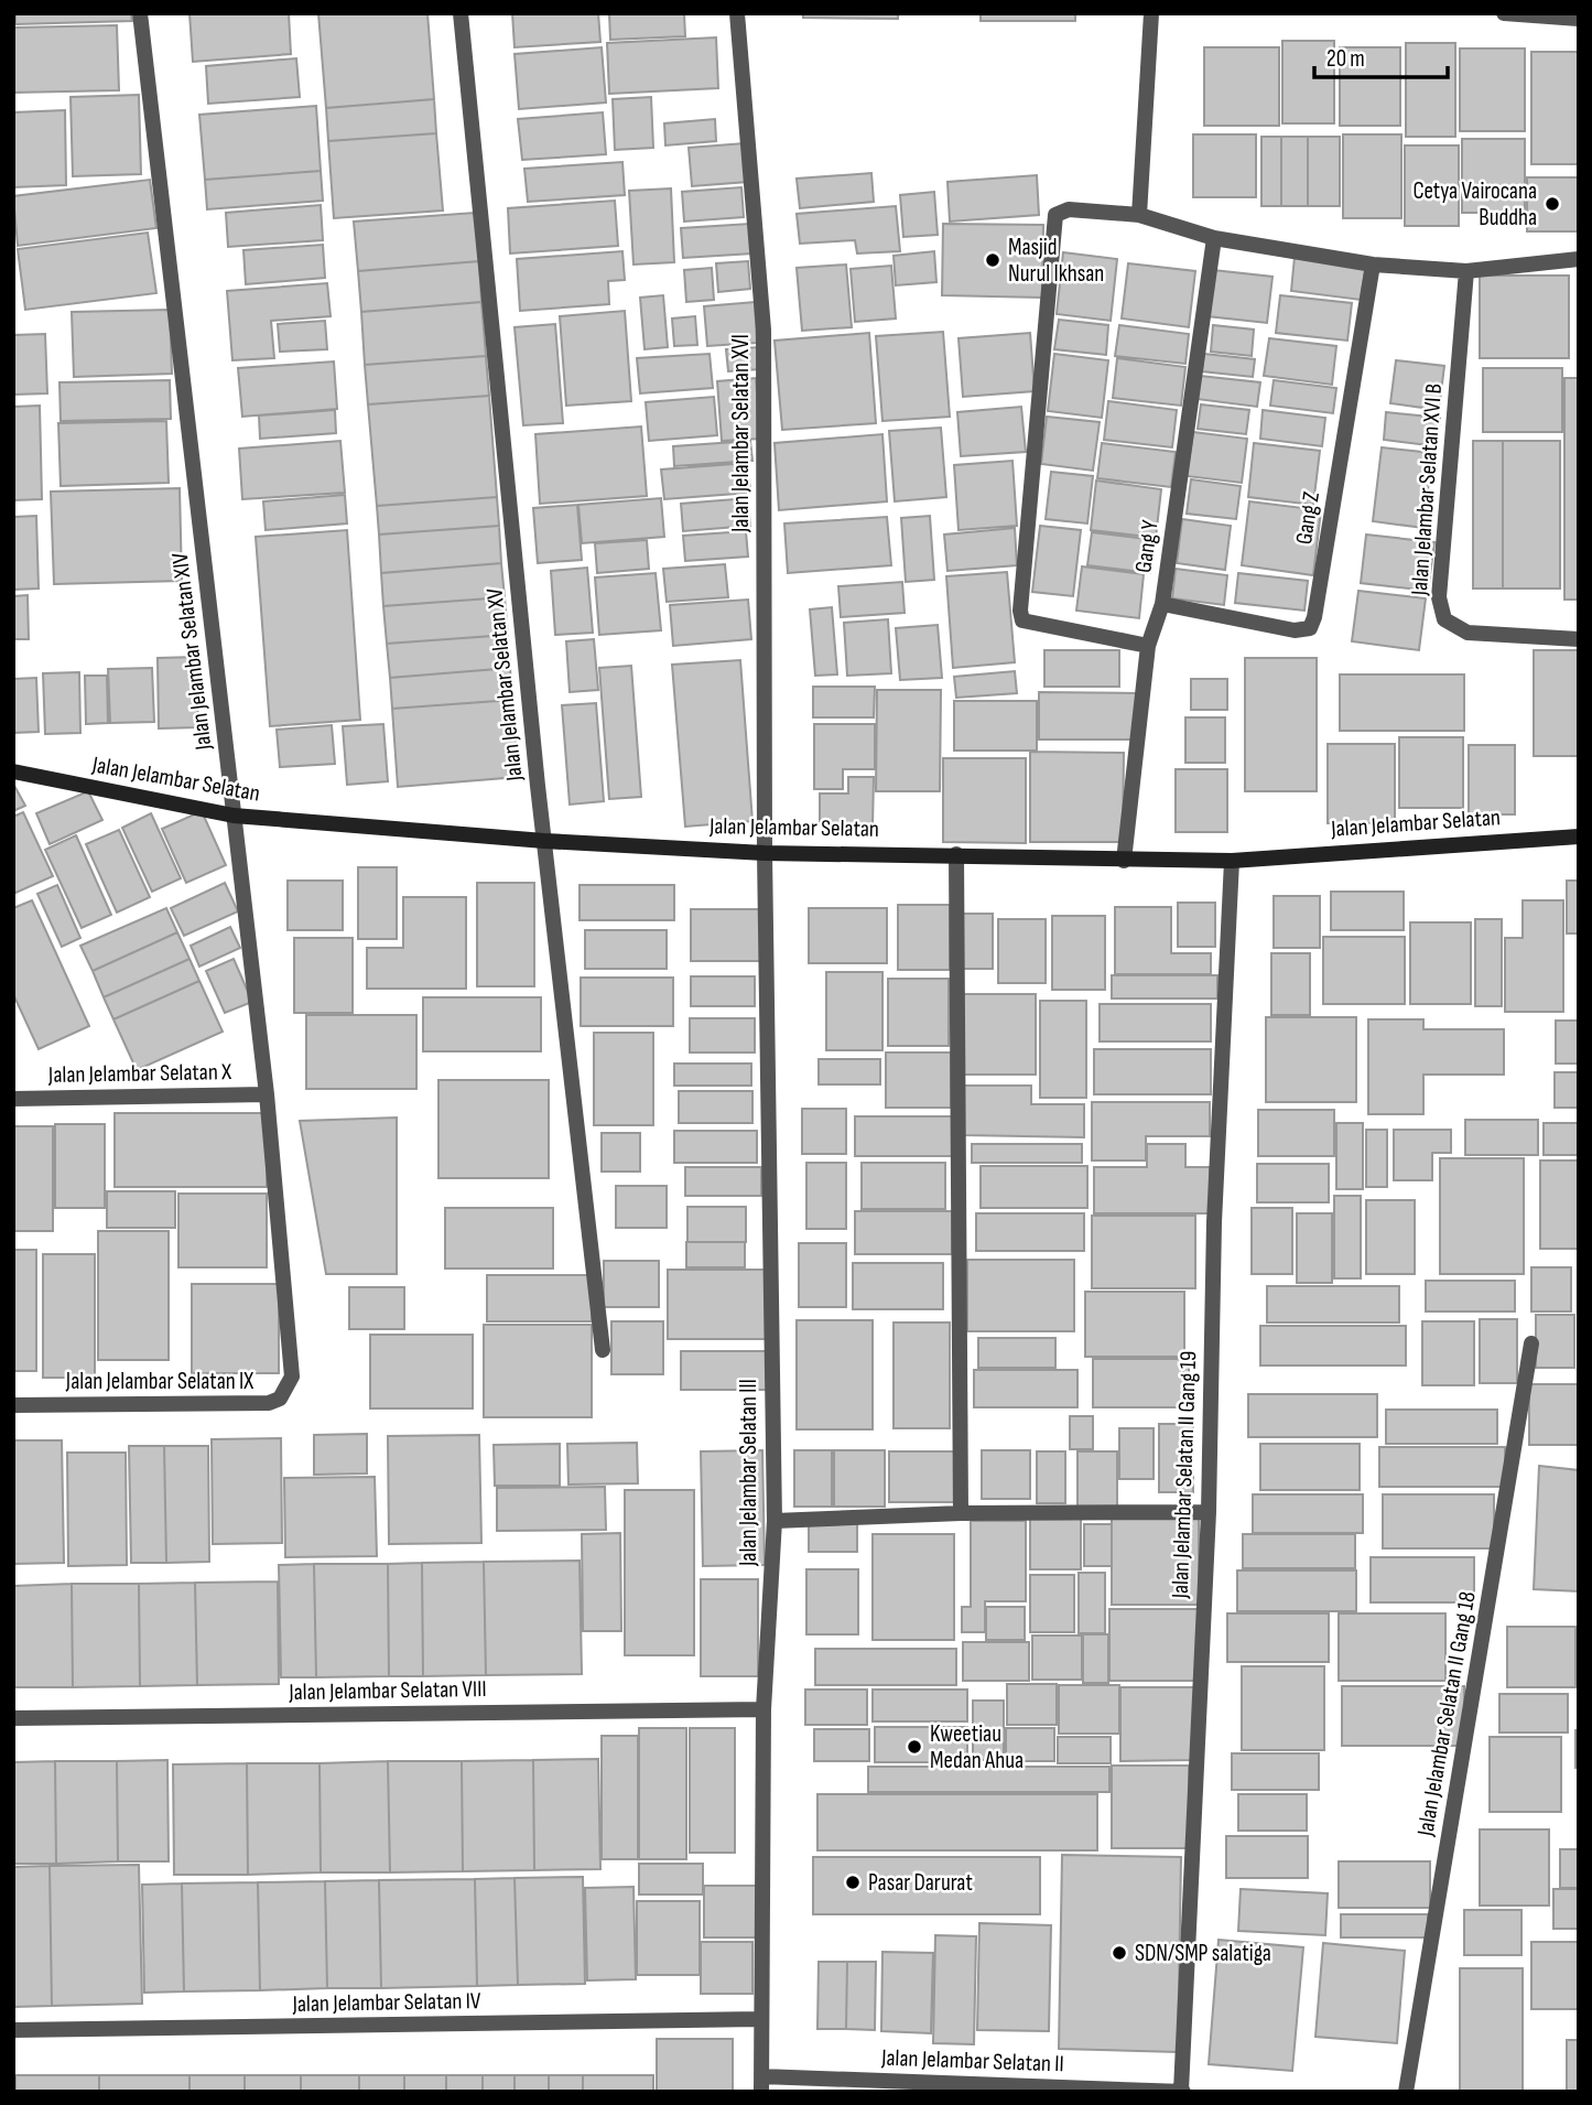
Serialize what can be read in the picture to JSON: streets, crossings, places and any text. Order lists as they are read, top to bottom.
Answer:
{
  "streets": {
    "street": [
      "Jalan Jelambar Selatan XVI",
      "Jalan Jelambar Selatan XVI B",
      "Gang Z",
      "Gang Y",
      "Jalan Jelambar Selatan XIV",
      "Jalan Jelambar Selatan XV",
      "Jalan Jelambar Selatan",
      "Jalan Jelambar Selatan X",
      "Jalan Jelambar Selatan IX",
      "Jalan Jelambar Selatan III",
      "Jalan Jelambar Selatan II Gang 19",
      "Jalan Jelambar Selatan VIII",
      "Jalan Jelambar Selatan II Gang 18",
      "Jalan Jelambar Selatan IV",
      "Jalan Jelambar Selatan II"
    ]
  },
  "crossings": [
    ["Jalan Jelambar Selatan XVI", "Jalan Jelambar Selatan"],
    ["Jalan Jelambar Selatan XVI", "Jalan Jelambar Selatan III"],
    ["Gang Z", "Gang Y"],
    ["Gang Y", "Jalan Jelambar Selatan"],
    ["Jalan Jelambar Selatan XIV", "Jalan Jelambar Selatan"],
    ["Jalan Jelambar Selatan XIV", "Jalan Jelambar Selatan X"],
    ["Jalan Jelambar Selatan XIV", "Jalan Jelambar Selatan IX"],
    ["Jalan Jelambar Selatan XV", "Jalan Jelambar Selatan"],
    ["Jalan Jelambar Selatan", "Jalan Jelambar Selatan III"],
    ["Jalan Jelambar Selatan", "Jalan Jelambar Selatan II Gang 19"],
    ["Jalan Jelambar Selatan III", "Jalan Jelambar Selatan VIII"],
    ["Jalan Jelambar Selatan III", "Jalan Jelambar Selatan IV"],
    ["Jalan Jelambar Selatan III", "Jalan Jelambar Selatan II"],
    ["Jalan Jelambar Selatan II Gang 19", "Jalan Jelambar Selatan II"]
  ],
  "places": [
    "Cetya Vairocana Buddha",
    "Masjid Nurul Ikhsan",
    "Kweetiau Medan Ahua",
    "Pasar Darurat",
    "SDN/SMP salatiga"
  ],
  "scale_bar": "20 m"
}
